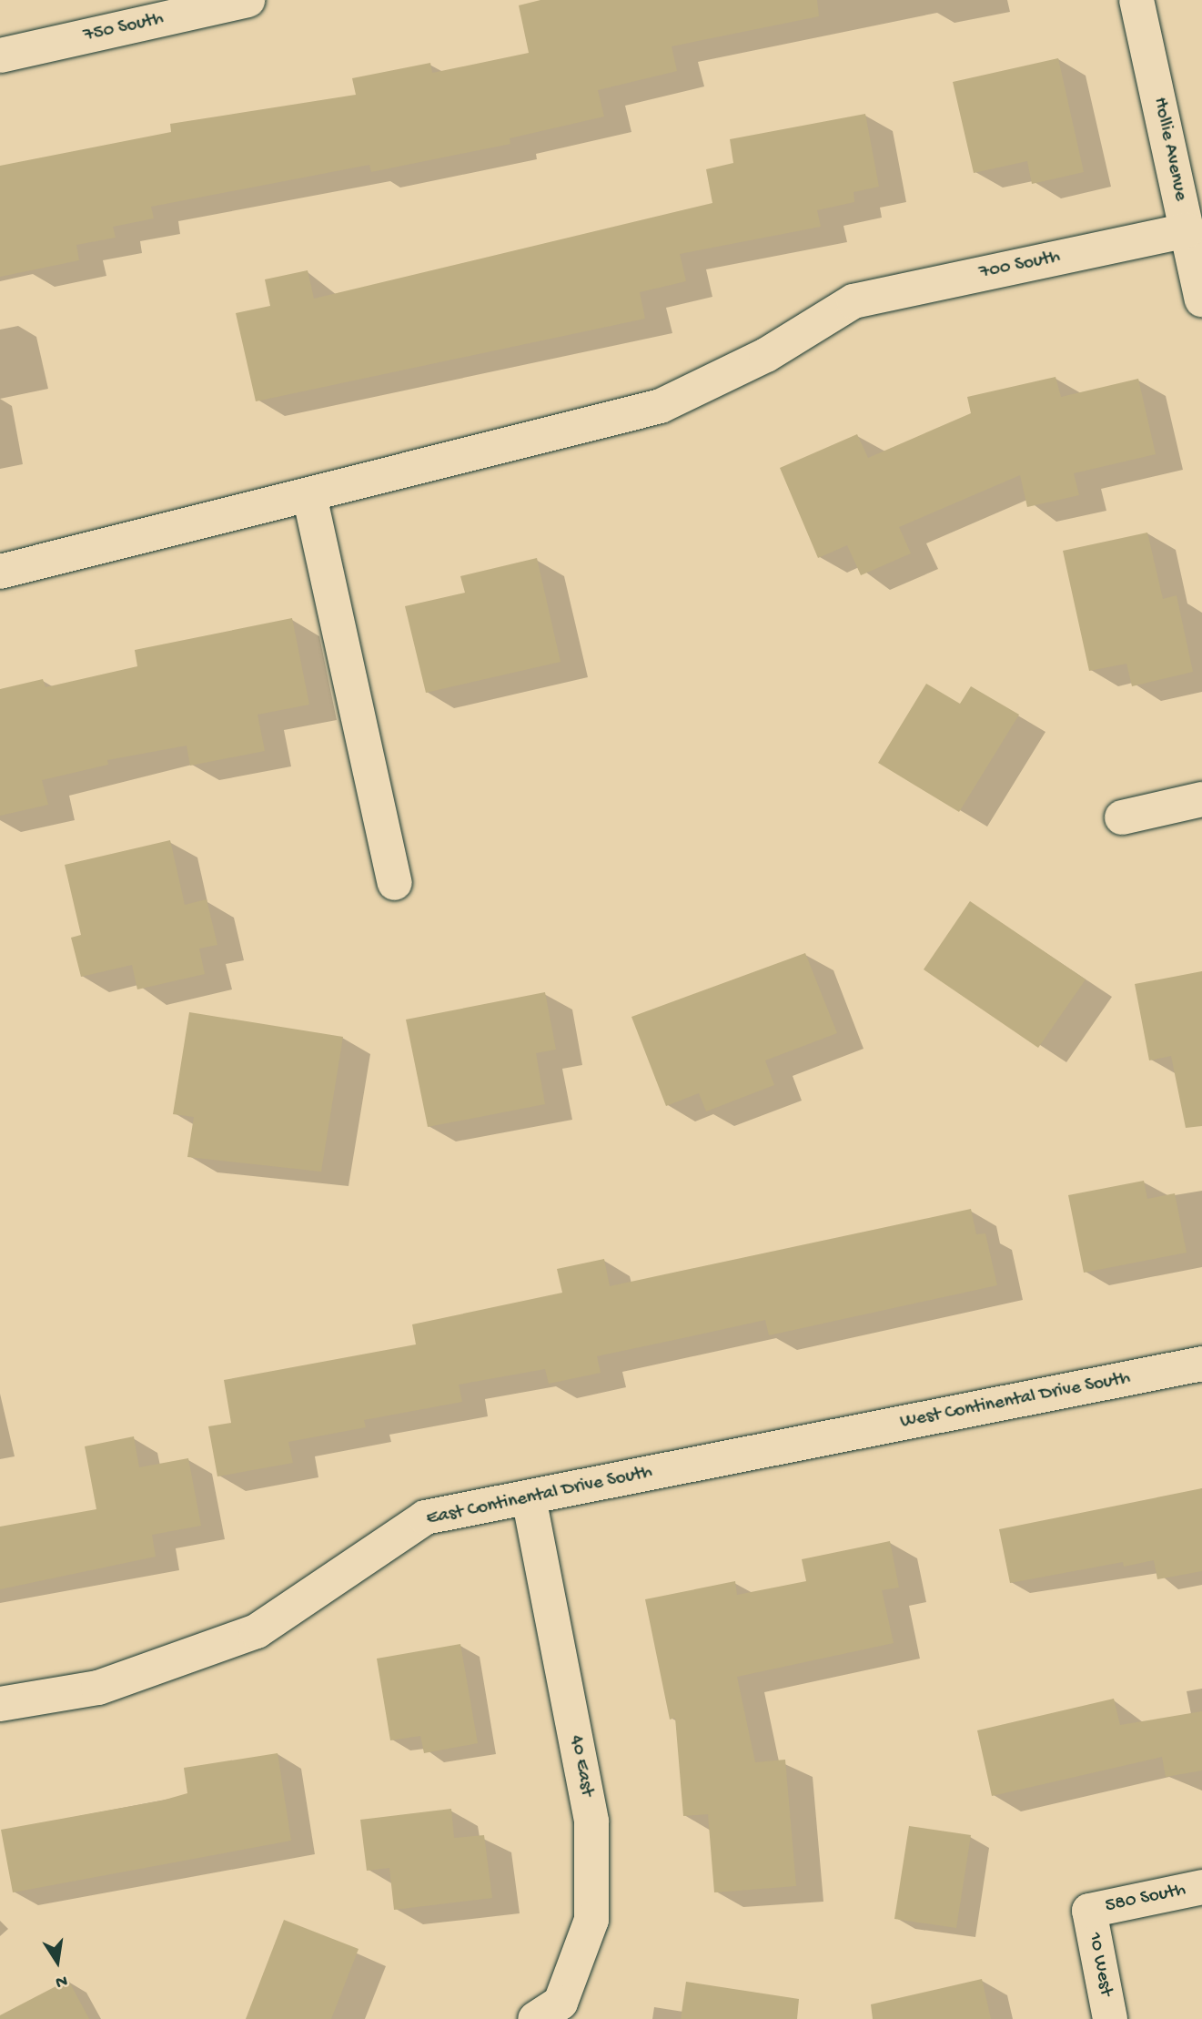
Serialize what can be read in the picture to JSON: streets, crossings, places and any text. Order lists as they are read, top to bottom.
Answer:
{
  "streets": {
    "street": [
      "750 South",
      "Hollie Avenue",
      "700 South",
      "West Continental Drive South",
      "East Continental Drive South",
      "40 East",
      "580 South",
      "10 West"
    ]
  },
  "crossings": [
    ["Hollie Avenue", "700 South"],
    ["West Continental Drive South", "East Continental Drive South"],
    ["East Continental Drive South", "40 East"],
    ["580 South", "10 West"]
  ],
  "north": "bottom"
}
